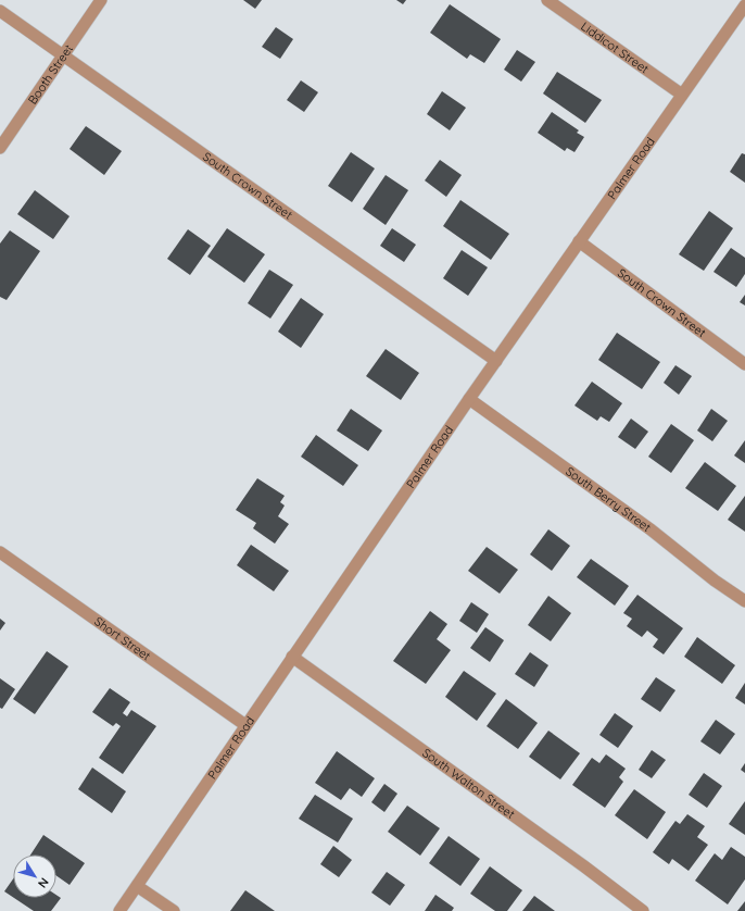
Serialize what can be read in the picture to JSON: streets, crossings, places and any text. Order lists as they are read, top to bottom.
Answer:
{
  "streets": {
    "street": [
      "Liddicot Street",
      "Booth Street",
      "Palmer Road",
      "South Crown Street",
      "South Berry Street",
      "Short Street",
      "South Walton Street"
    ]
  },
  "crossings": [
    ["Liddicot Street", "Palmer Road"],
    ["Booth Street", "South Crown Street"],
    ["Palmer Road", "South Crown Street"],
    ["Palmer Road", "South Berry Street"],
    ["Palmer Road", "Short Street"],
    ["Palmer Road", "South Walton Street"]
  ],
  "north": "bottom right"
}
